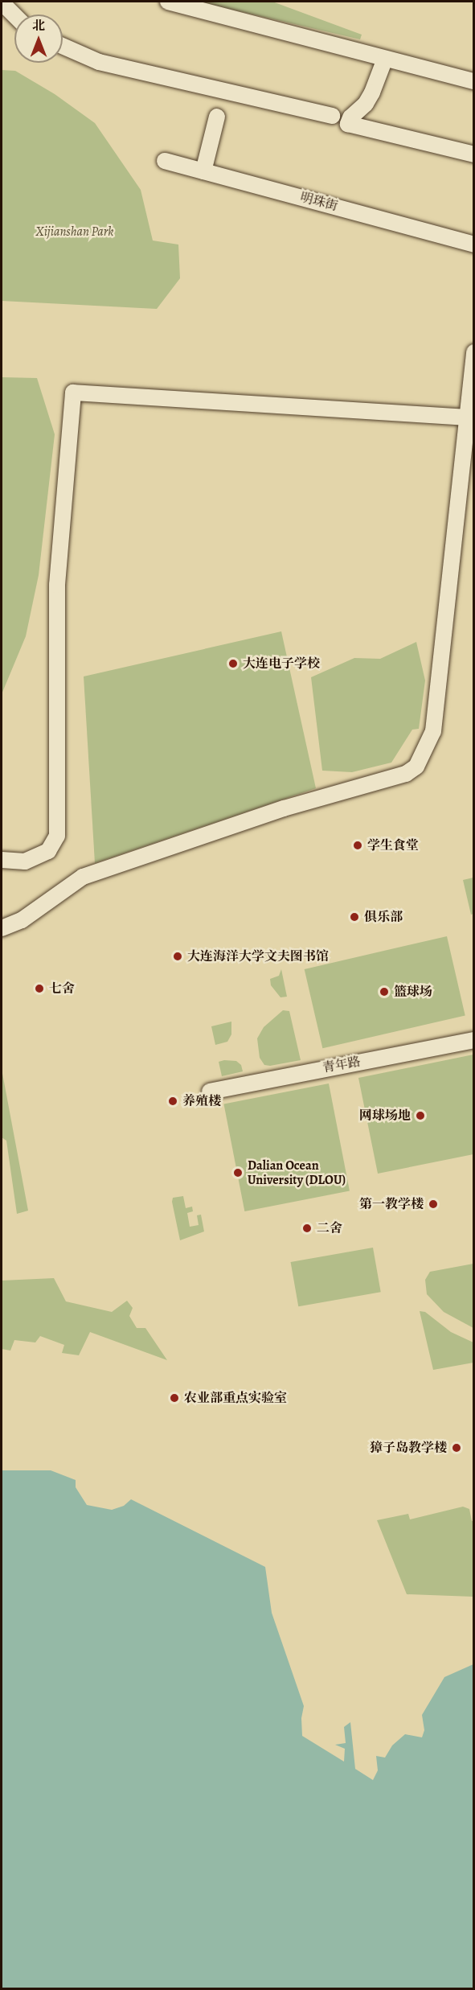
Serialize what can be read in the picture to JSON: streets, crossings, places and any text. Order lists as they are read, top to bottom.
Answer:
{
  "streets": {
    "street": ["明珠街", "青年路"]
  },
  "parks": ["Xijianshan Park"],
  "places": [
    "大连电子学校",
    "学生食堂",
    "俱乐部",
    "大连海洋大学文夫图书馆",
    "七舍",
    "篮球场",
    "养殖楼",
    "网球场地",
    "Dalian Ocean University (DLOU)",
    "第一教学楼",
    "二舍",
    "农业部重点实验室",
    "獐子岛教学楼"
  ],
  "north": "top"
}
